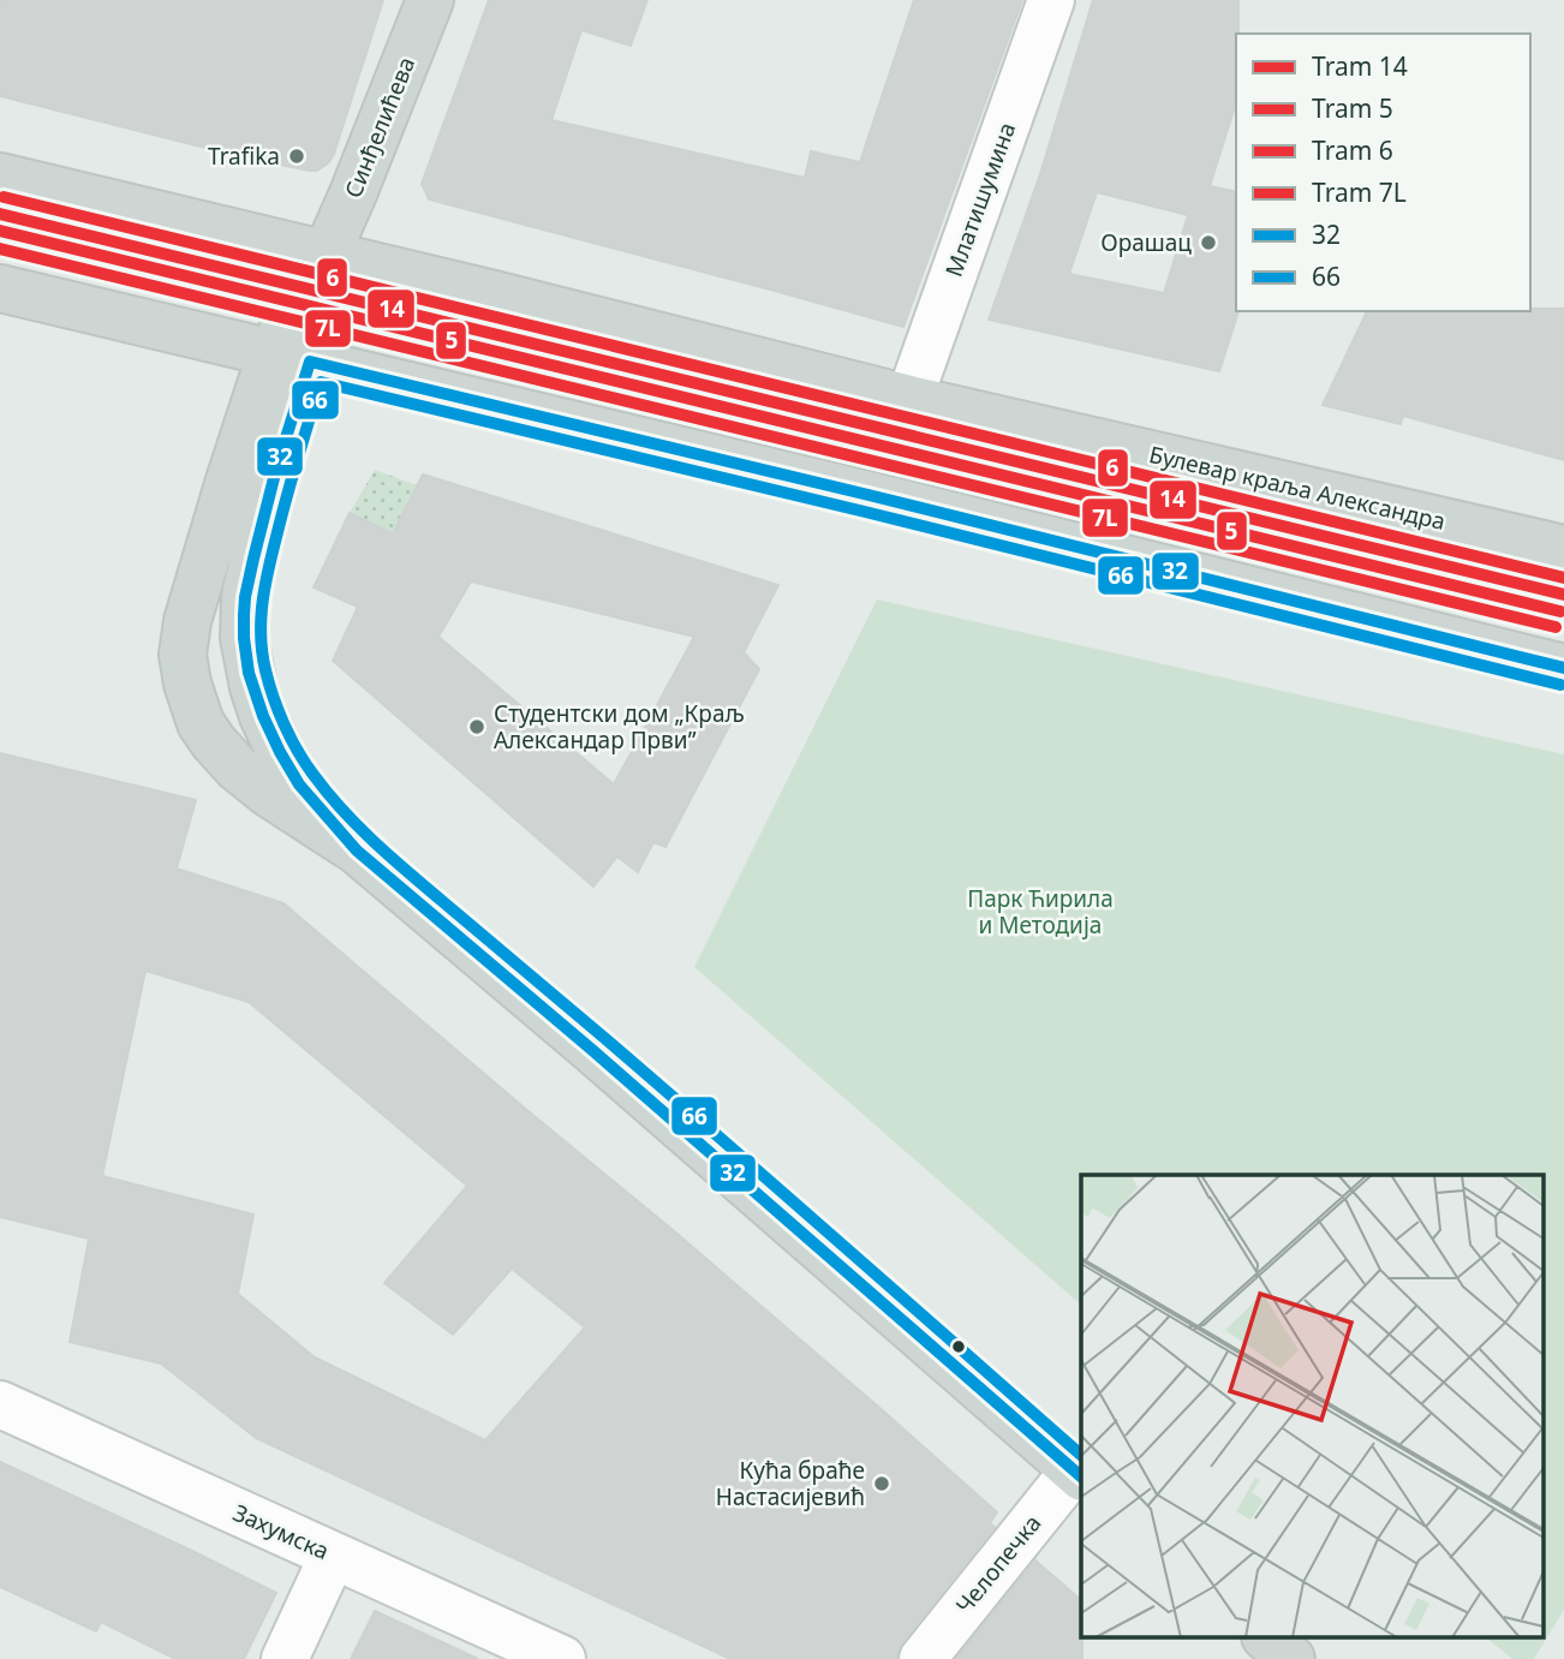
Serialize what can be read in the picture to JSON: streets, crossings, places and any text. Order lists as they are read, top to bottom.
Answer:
{
  "streets": {
    "main road": ["Синђелићева", "Булевар краља Александра"],
    "street": ["Млатишумина", "Захумска", "Челопечка"]
  },
  "crossings": [
    ["Синђелићева", "Булевар краља Александра"],
    ["Млатишумина", "Булевар краља Александра"]
  ],
  "parks": ["Парк Ћирила и Методија"],
  "places": [
    "Trafika",
    "Орашац",
    "Студентски дом „Краљ Александар Први”",
    "Кућа браће Настасијевић"
  ],
  "lines": [
    "tram line 6",
    "tram line 14",
    "tram line 5",
    "tram line 7L",
    "transit line 32",
    "transit line 66"
  ],
  "legend": [
    "Tram 14",
    "Tram 5",
    "Tram 6",
    "Tram 7L",
    "32",
    "66"
  ]
}
